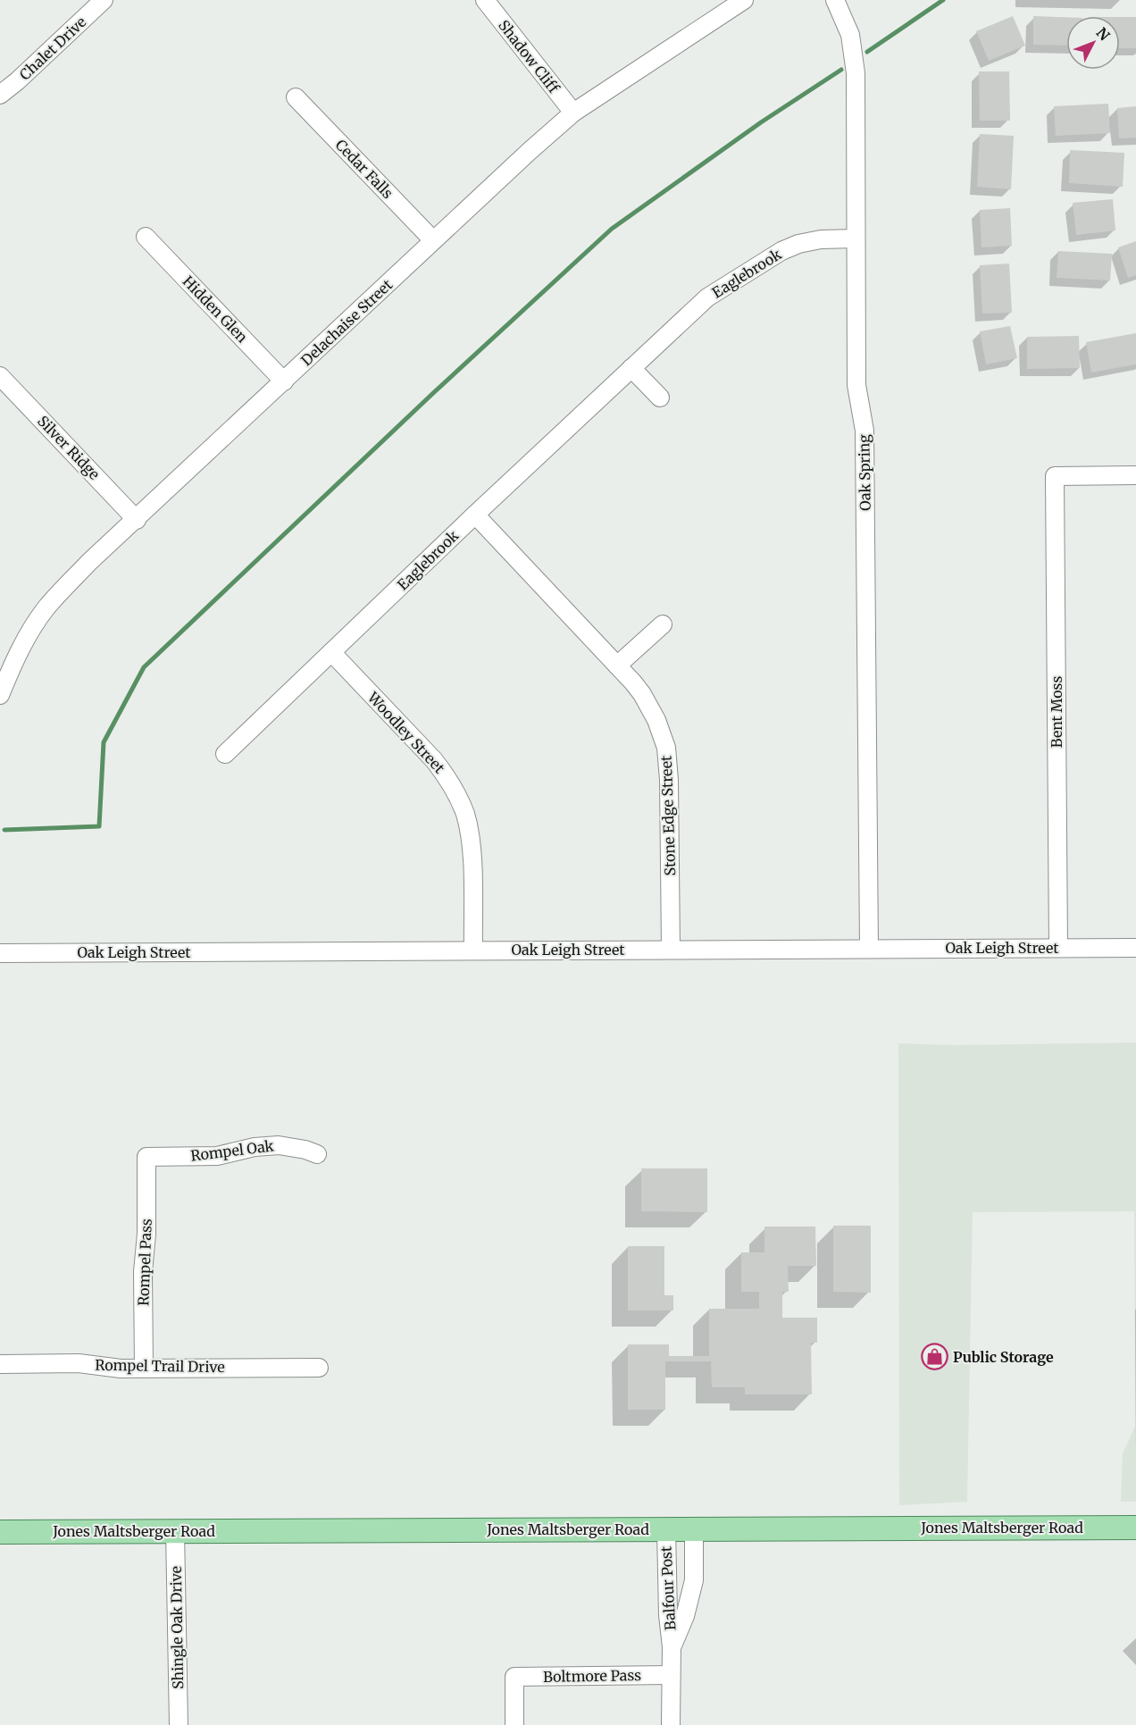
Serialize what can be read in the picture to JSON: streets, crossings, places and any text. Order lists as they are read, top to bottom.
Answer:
{
  "streets": {
    "main road": ["Jones Maltsberger Road"],
    "street": [
      "Chalet Drive",
      "Shadow Cliff",
      "Cedar Falls",
      "Eaglebrook",
      "Hidden Glen",
      "Delachaise Street",
      "Silver Ridge",
      "Oak Spring",
      "Bent Moss",
      "Woodley Street",
      "Stone Edge Street",
      "Oak Leigh Street",
      "Rompel Oak",
      "Rompel Pass",
      "Rompel Trail Drive",
      "Balfour Post",
      "Shingle Oak Drive",
      "Boltmore Pass"
    ]
  },
  "crossings": [
    ["Shadow Cliff", "Delachaise Street"],
    ["Cedar Falls", "Delachaise Street"],
    ["Eaglebrook", "Oak Spring"],
    ["Eaglebrook", "Woodley Street"],
    ["Eaglebrook", "Stone Edge Street"],
    ["Hidden Glen", "Delachaise Street"],
    ["Delachaise Street", "Silver Ridge"],
    ["Oak Spring", "Oak Leigh Street"],
    ["Bent Moss", "Oak Leigh Street"],
    ["Woodley Street", "Oak Leigh Street"],
    ["Stone Edge Street", "Oak Leigh Street"],
    ["Rompel Oak", "Rompel Pass"],
    ["Rompel Pass", "Rompel Trail Drive"],
    ["Jones Maltsberger Road", "Balfour Post"],
    ["Jones Maltsberger Road", "Shingle Oak Drive"],
    ["Balfour Post", "Boltmore Pass"]
  ],
  "places": {
    "shop": ["Public Storage"]
  },
  "north": "top right"
}
